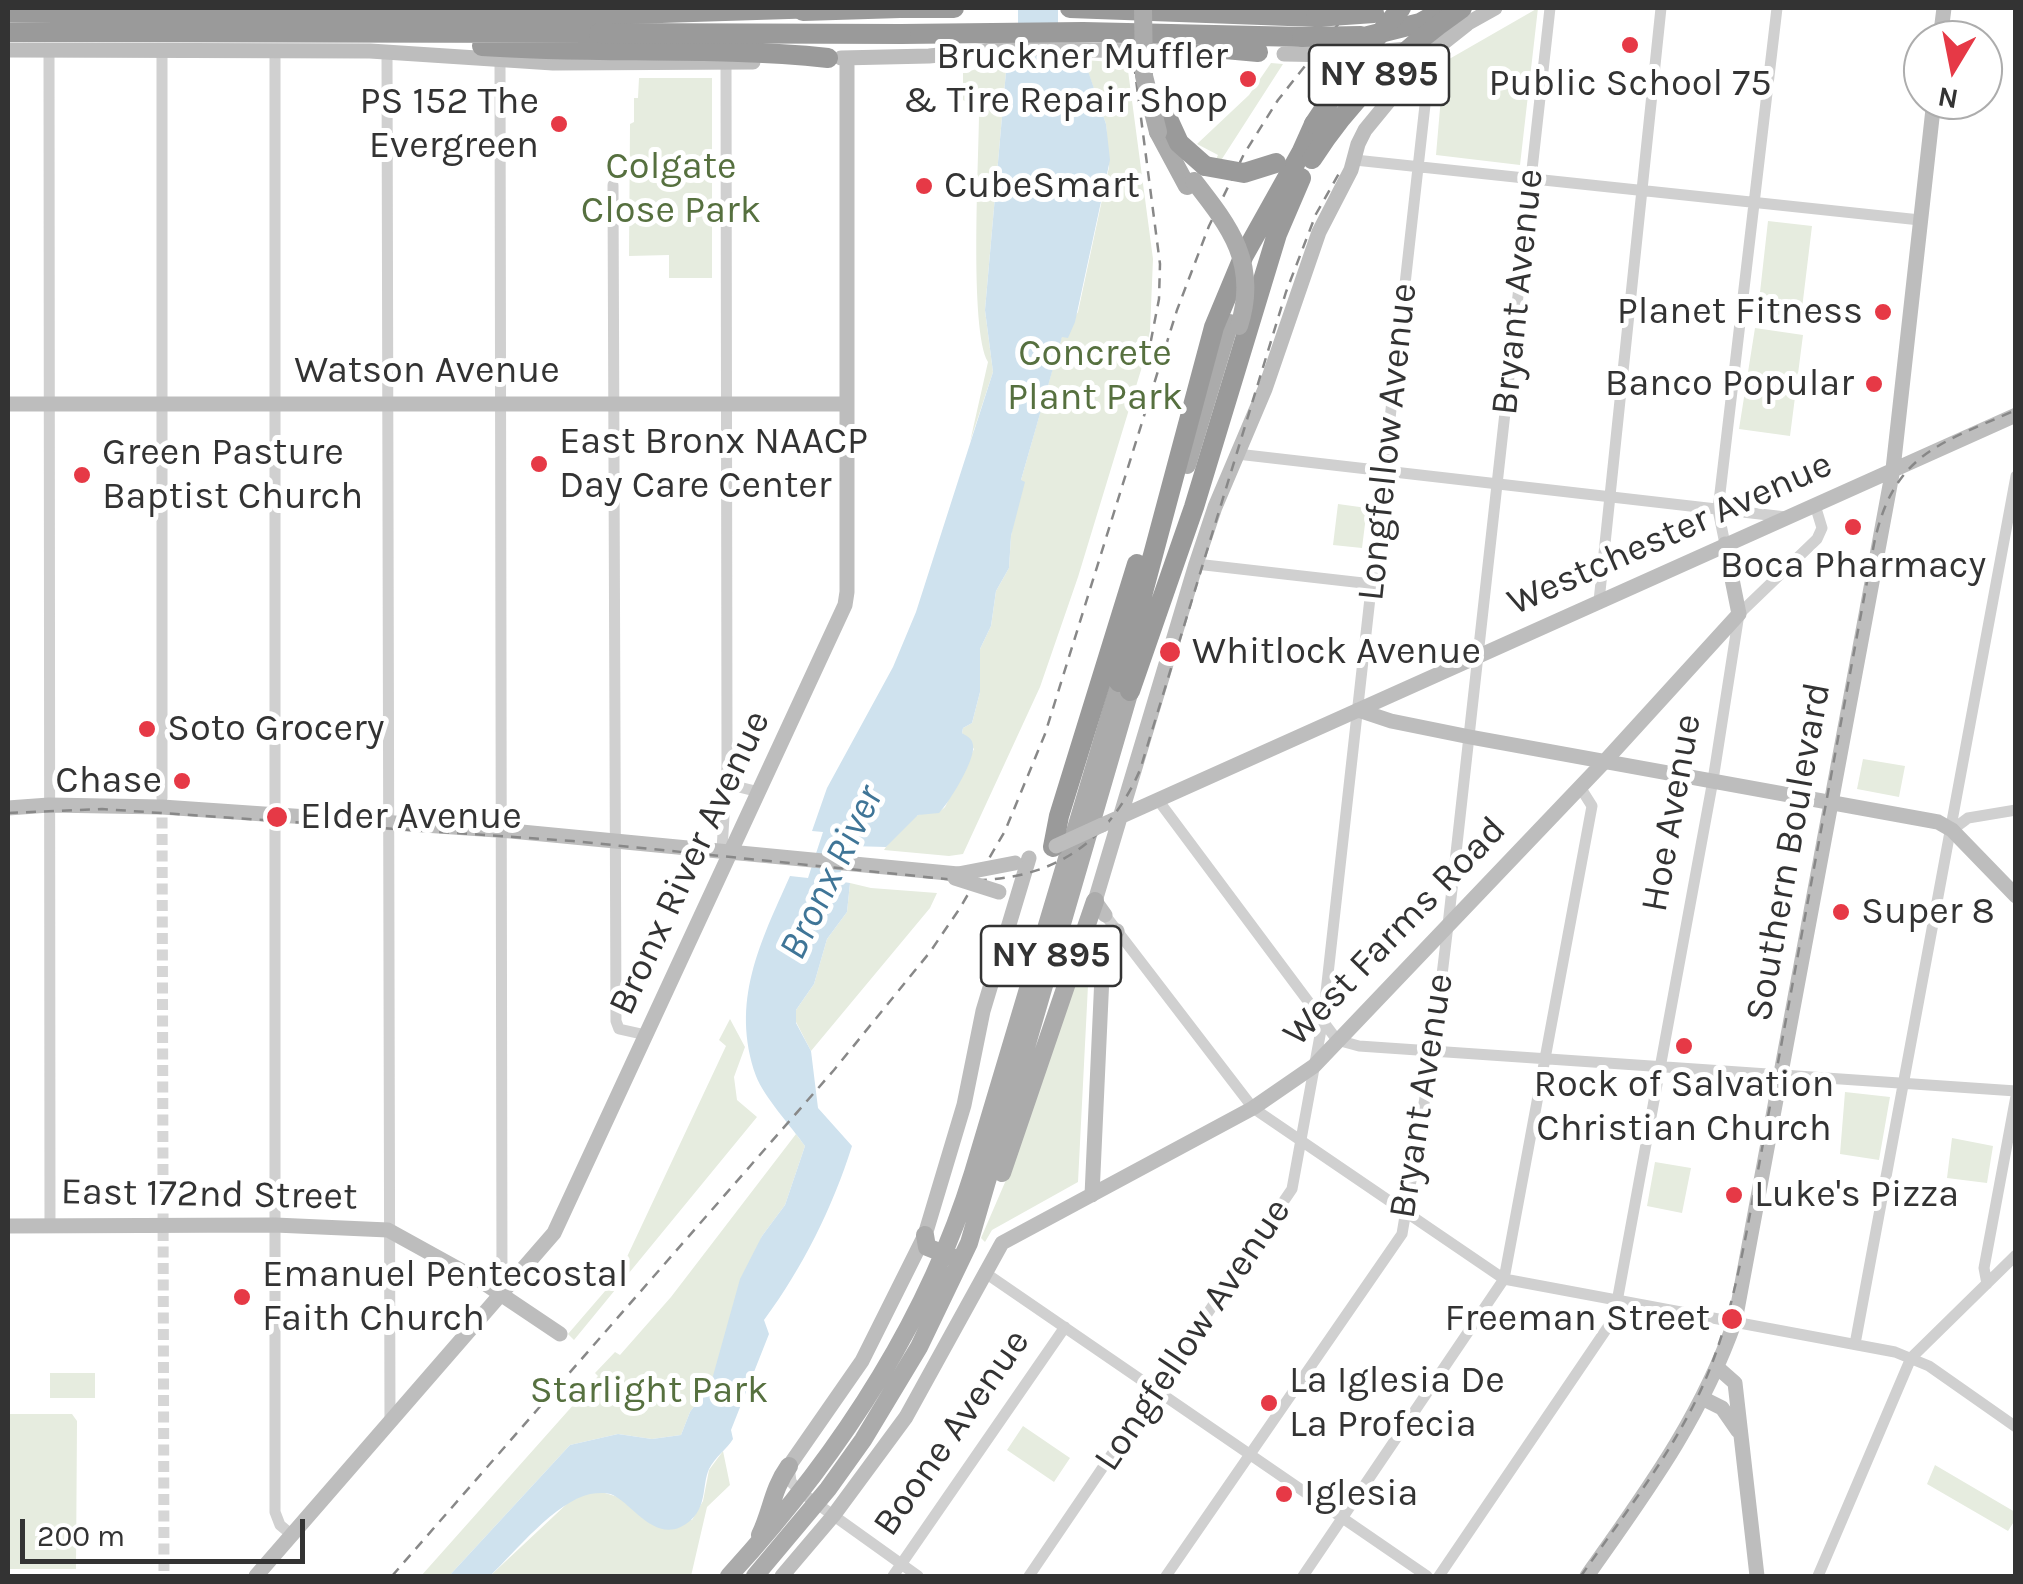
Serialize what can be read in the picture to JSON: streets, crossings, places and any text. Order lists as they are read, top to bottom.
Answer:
{
  "streets": {
    "highway": ["NY 895"],
    "main road": [
      "Watson Avenue",
      "Westchester Avenue",
      "Hoe Avenue",
      "Southern Boulevard",
      "Bronx River Avenue",
      "West Farms Road",
      "East 172nd Street"
    ],
    "street": ["Bryant Avenue", "Longfellow Avenue", "Boone Avenue"]
  },
  "crossings": [
    ["Bryant Avenue", "Westchester Avenue"],
    ["Bryant Avenue", "West Farms Road"],
    ["Watson Avenue", "Bronx River Avenue"],
    ["Longfellow Avenue", "Westchester Avenue"],
    ["Longfellow Avenue", "West Farms Road"],
    ["Westchester Avenue", "Hoe Avenue"],
    ["Westchester Avenue", "Southern Boulevard"],
    ["Westchester Avenue", "Bronx River Avenue"],
    ["Westchester Avenue", "West Farms Road"],
    ["Hoe Avenue", "West Farms Road"],
    ["Bronx River Avenue", "East 172nd Street"]
  ],
  "water": ["Bronx River"],
  "parks": ["Colgate Close Park", "Concrete Plant Park", "Starlight Park"],
  "places": [
    "Public School 75",
    "Bruckner Muffler & Tire Repair Shop",
    "PS 152 The Evergreen",
    "CubeSmart",
    "Planet Fitness",
    "Banco Popular",
    "East Bronx NAACP Day Care Center",
    "Green Pasture Baptist Church",
    "Boca Pharmacy",
    "Whitlock Avenue",
    "Soto Grocery",
    "Chase",
    "Elder Avenue",
    "Super 8",
    "Rock of Salvation Christian Church",
    "Luke's Pizza",
    "Emanuel Pentecostal Faith Church",
    "Freeman Street",
    "La Iglesia De La Profecia",
    "Iglesia"
  ],
  "scale_bar": "200 m",
  "north": "bottom"
}
